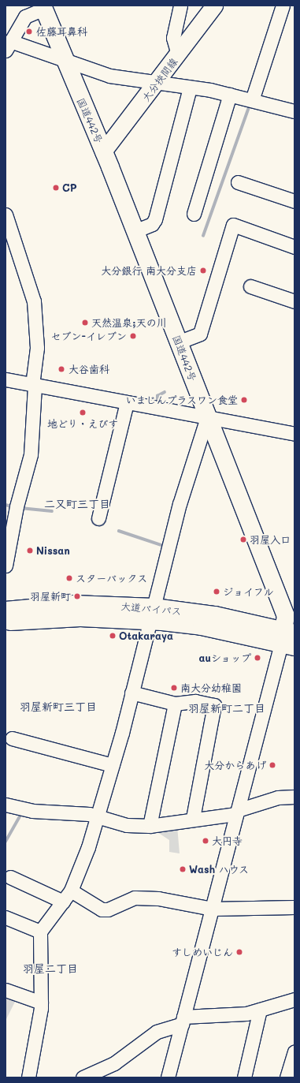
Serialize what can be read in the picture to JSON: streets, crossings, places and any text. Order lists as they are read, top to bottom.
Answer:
{
  "streets": {
    "highway": ["国道442号", "大道バイパス"],
    "main road": ["大分挾間線"]
  },
  "crossings": [
    ["大分挾間線", "国道442号"],
    ["国道442号", "大道バイパス"]
  ],
  "districts": [
    "二又町三丁目",
    "羽屋新町三丁目",
    "羽屋新町二丁目",
    "羽屋二丁目"
  ],
  "places": [
    "佐藤耳鼻科",
    "CP",
    "大分銀行 南大分支店",
    "天然温泉;天の川",
    "セブン-イレブン",
    "大谷歯科",
    "いまじんプラスワン食堂",
    "地どり・えびす",
    "羽屋入口",
    "Nissan",
    "スターバックス",
    "ジョイフル",
    "羽屋新町",
    "Otakaraya",
    "auショップ",
    "南大分幼稚園",
    "大分からあげ",
    "大円寺",
    "Wash ハウス",
    "すしめいじん"
  ]
}
